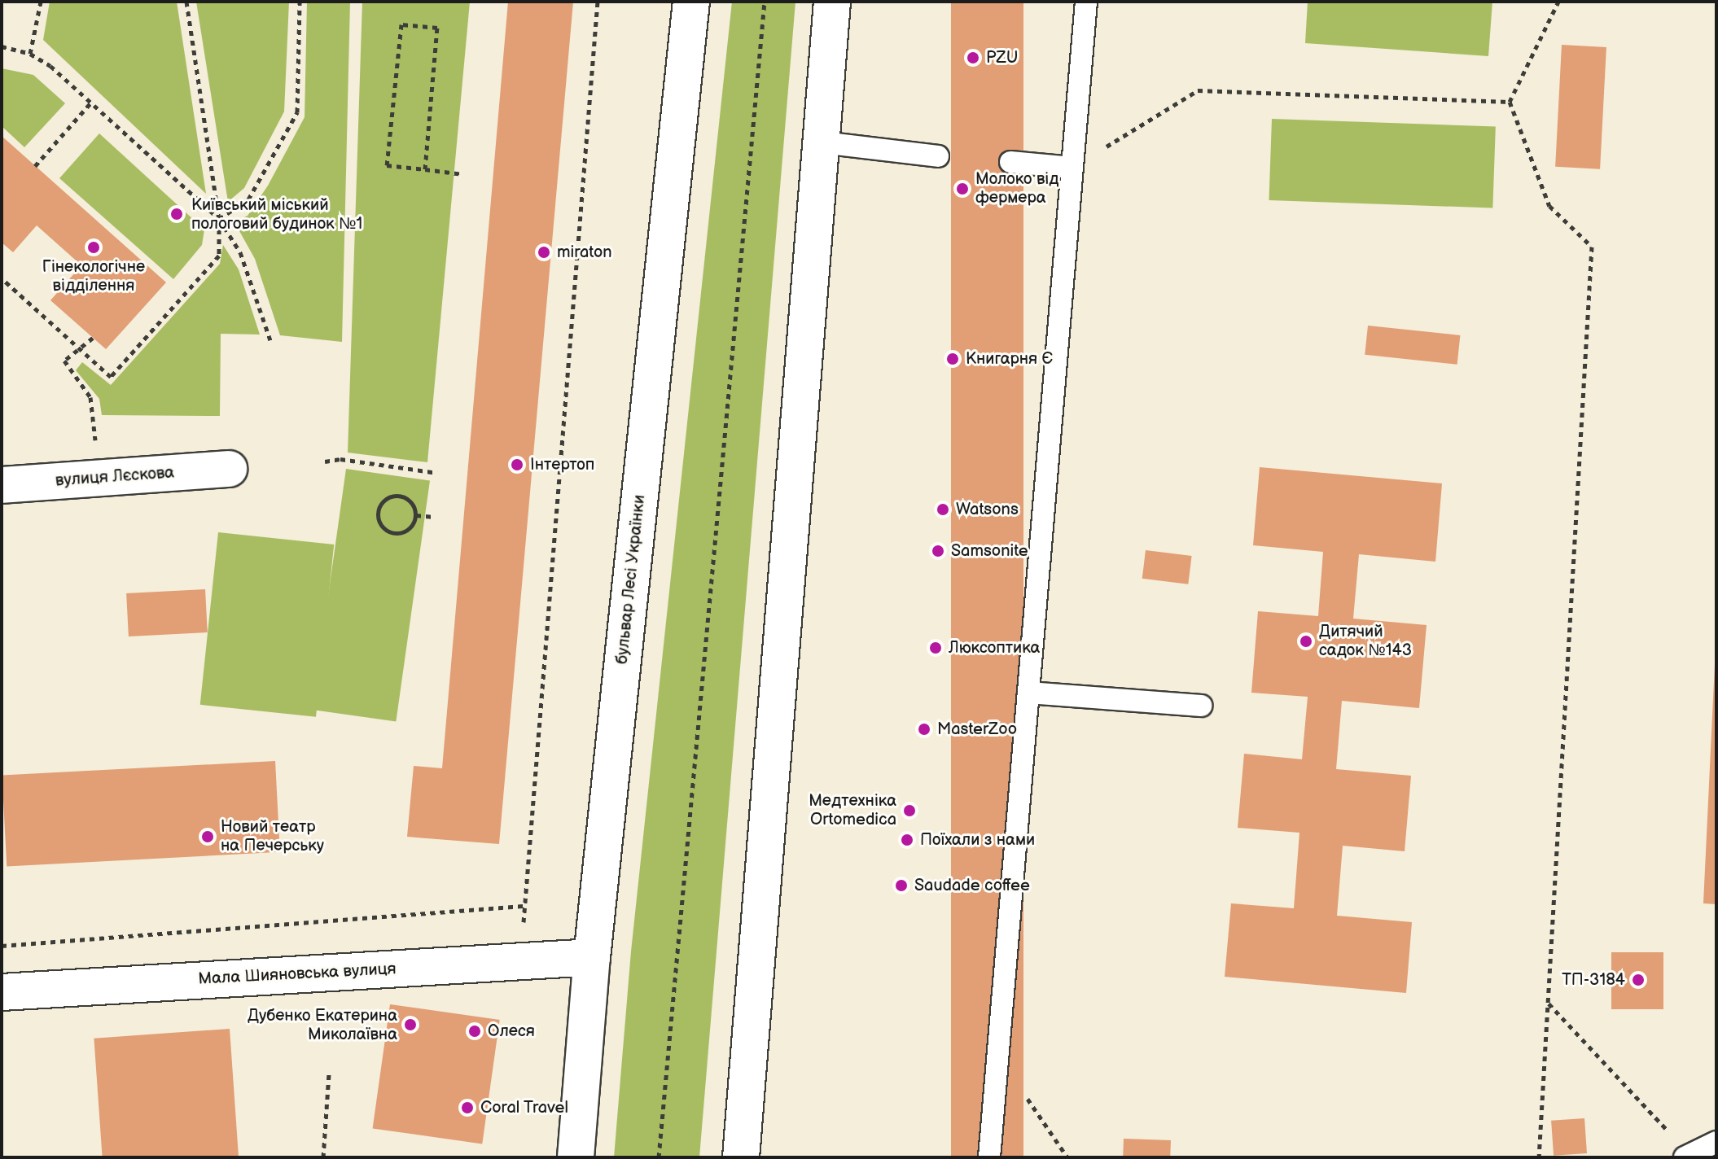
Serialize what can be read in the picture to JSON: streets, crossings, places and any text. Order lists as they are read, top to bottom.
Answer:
{
  "streets": {
    "main road": ["вулиця Лєскова", "бульвар Лесі Українки", "Мала Шияновська вулиця"]
  },
  "crossings": [
    ["бульвар Лесі Українки", "Мала Шияновська вулиця"]
  ],
  "places": [
    "PZU",
    "Молоко від фермера",
    "Київський міський пологовий будинок №1",
    "Гінекологічне відділення",
    "miraton",
    "Книгарня Є",
    "Інтертоп",
    "Watsons",
    "Samsonite",
    "Дитячий садок №143",
    "Люксоптика",
    "MasterZoo",
    "Медтехніка Ortomedica",
    "Новий театр на Печерську",
    "Поїхали з нами",
    "Saudade coffee",
    "ТП-3184",
    "Дубенко Екатерина Миколаївна",
    "Олеся",
    "Coral Travel"
  ]
}
